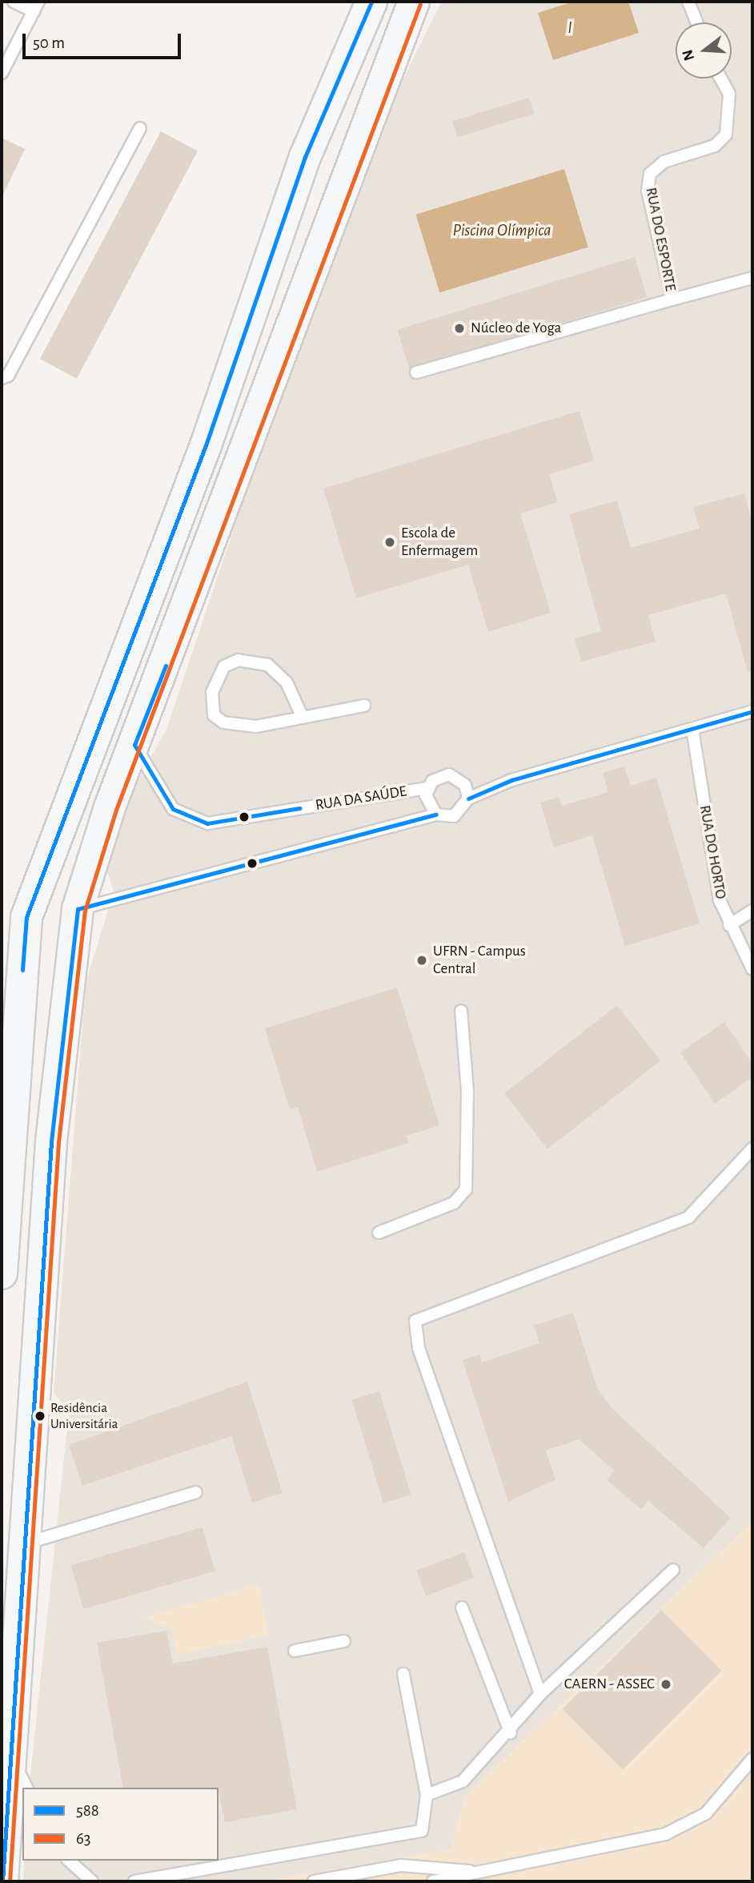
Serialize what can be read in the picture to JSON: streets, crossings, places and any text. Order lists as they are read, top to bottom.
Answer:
{
  "streets": {
    "lane": ["RUA DO ESPORTE", "RUA DA SAÚDE", "RUA DO HORTO"]
  },
  "crossings": [
    ["RUA DA SAÚDE", "RUA DO HORTO"]
  ],
  "water": ["I", "Piscina Olímpica"],
  "places": [
    "Núcleo de Yoga",
    "Escola de Enfermagem",
    "UFRN - Campus Central",
    "Residência Universitária",
    "CAERN - ASSEC"
  ],
  "lines": ["transit line 588", "transit line 63"],
  "legend": ["588", "63"],
  "scale_bar": "50 m",
  "north": "left"
}
